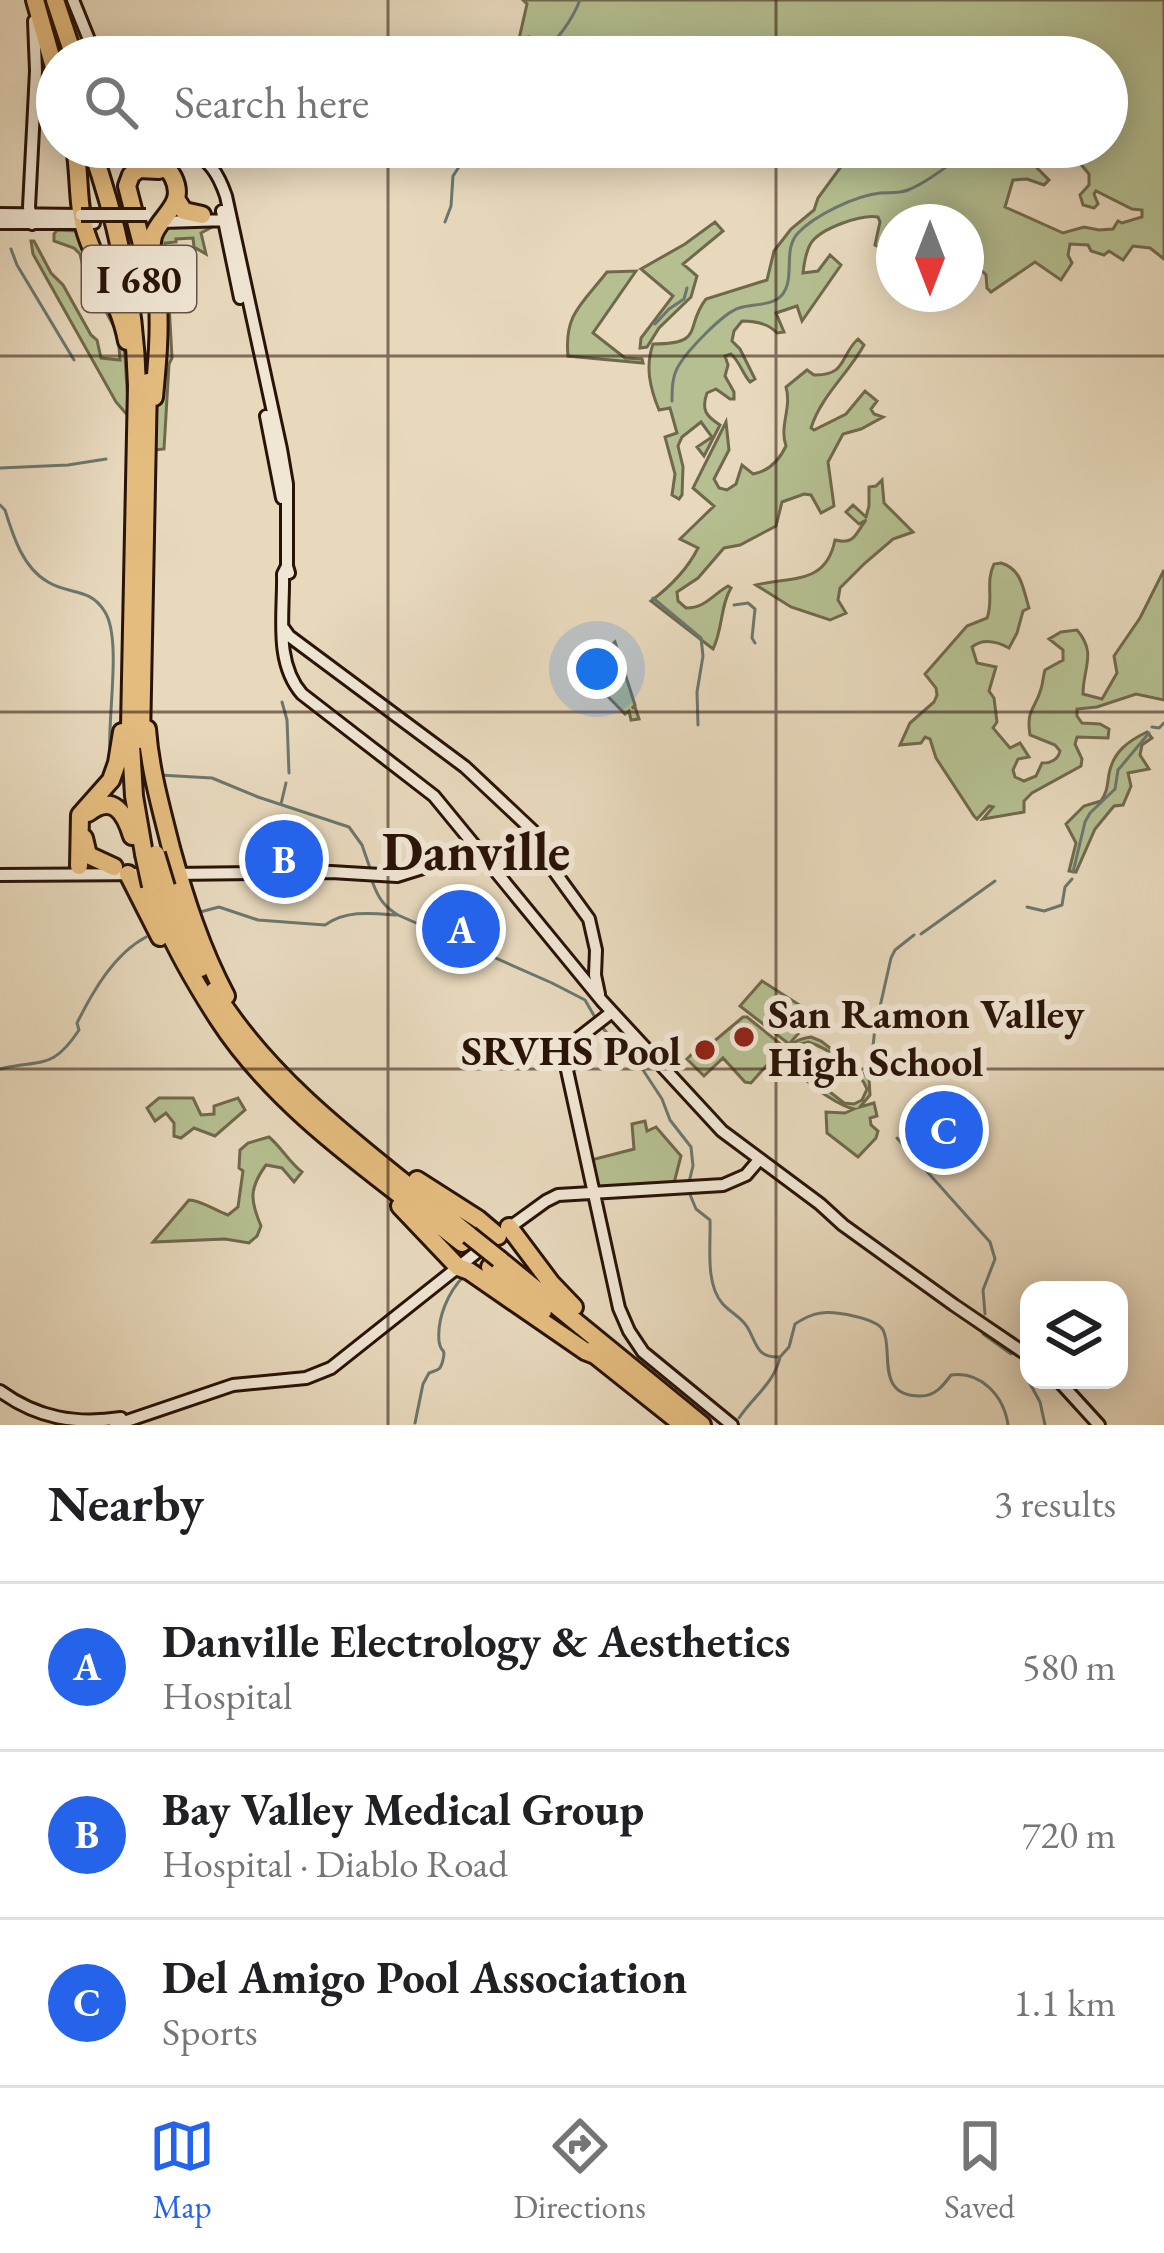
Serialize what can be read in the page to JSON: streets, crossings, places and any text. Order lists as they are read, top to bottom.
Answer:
{
  "streets": {
    "highway": ["I 680"]
  },
  "districts": ["Danville"],
  "places": ["San Ramon Valley High School", "SRVHS Pool"],
  "north": "bottom",
  "page": {
    "search": "Search here",
    "pins": ["B", "A", "C"],
    "heading": ["Nearby", "3 results"],
    "list": [
      {
        "mark": "A",
        "name": "Danville Electrology & Aesthetics",
        "note": "Hospital",
        "value": "580 m"
      },
      {
        "mark": "B",
        "name": "Bay Valley Medical Group",
        "note": "Hospital · Diablo Road",
        "value": "720 m"
      },
      {
        "mark": "C",
        "name": "Del Amigo Pool Association",
        "note": "Sports",
        "value": "1.1 km"
      }
    ],
    "nav": ["Map", "Directions", "Saved"]
  }
}
